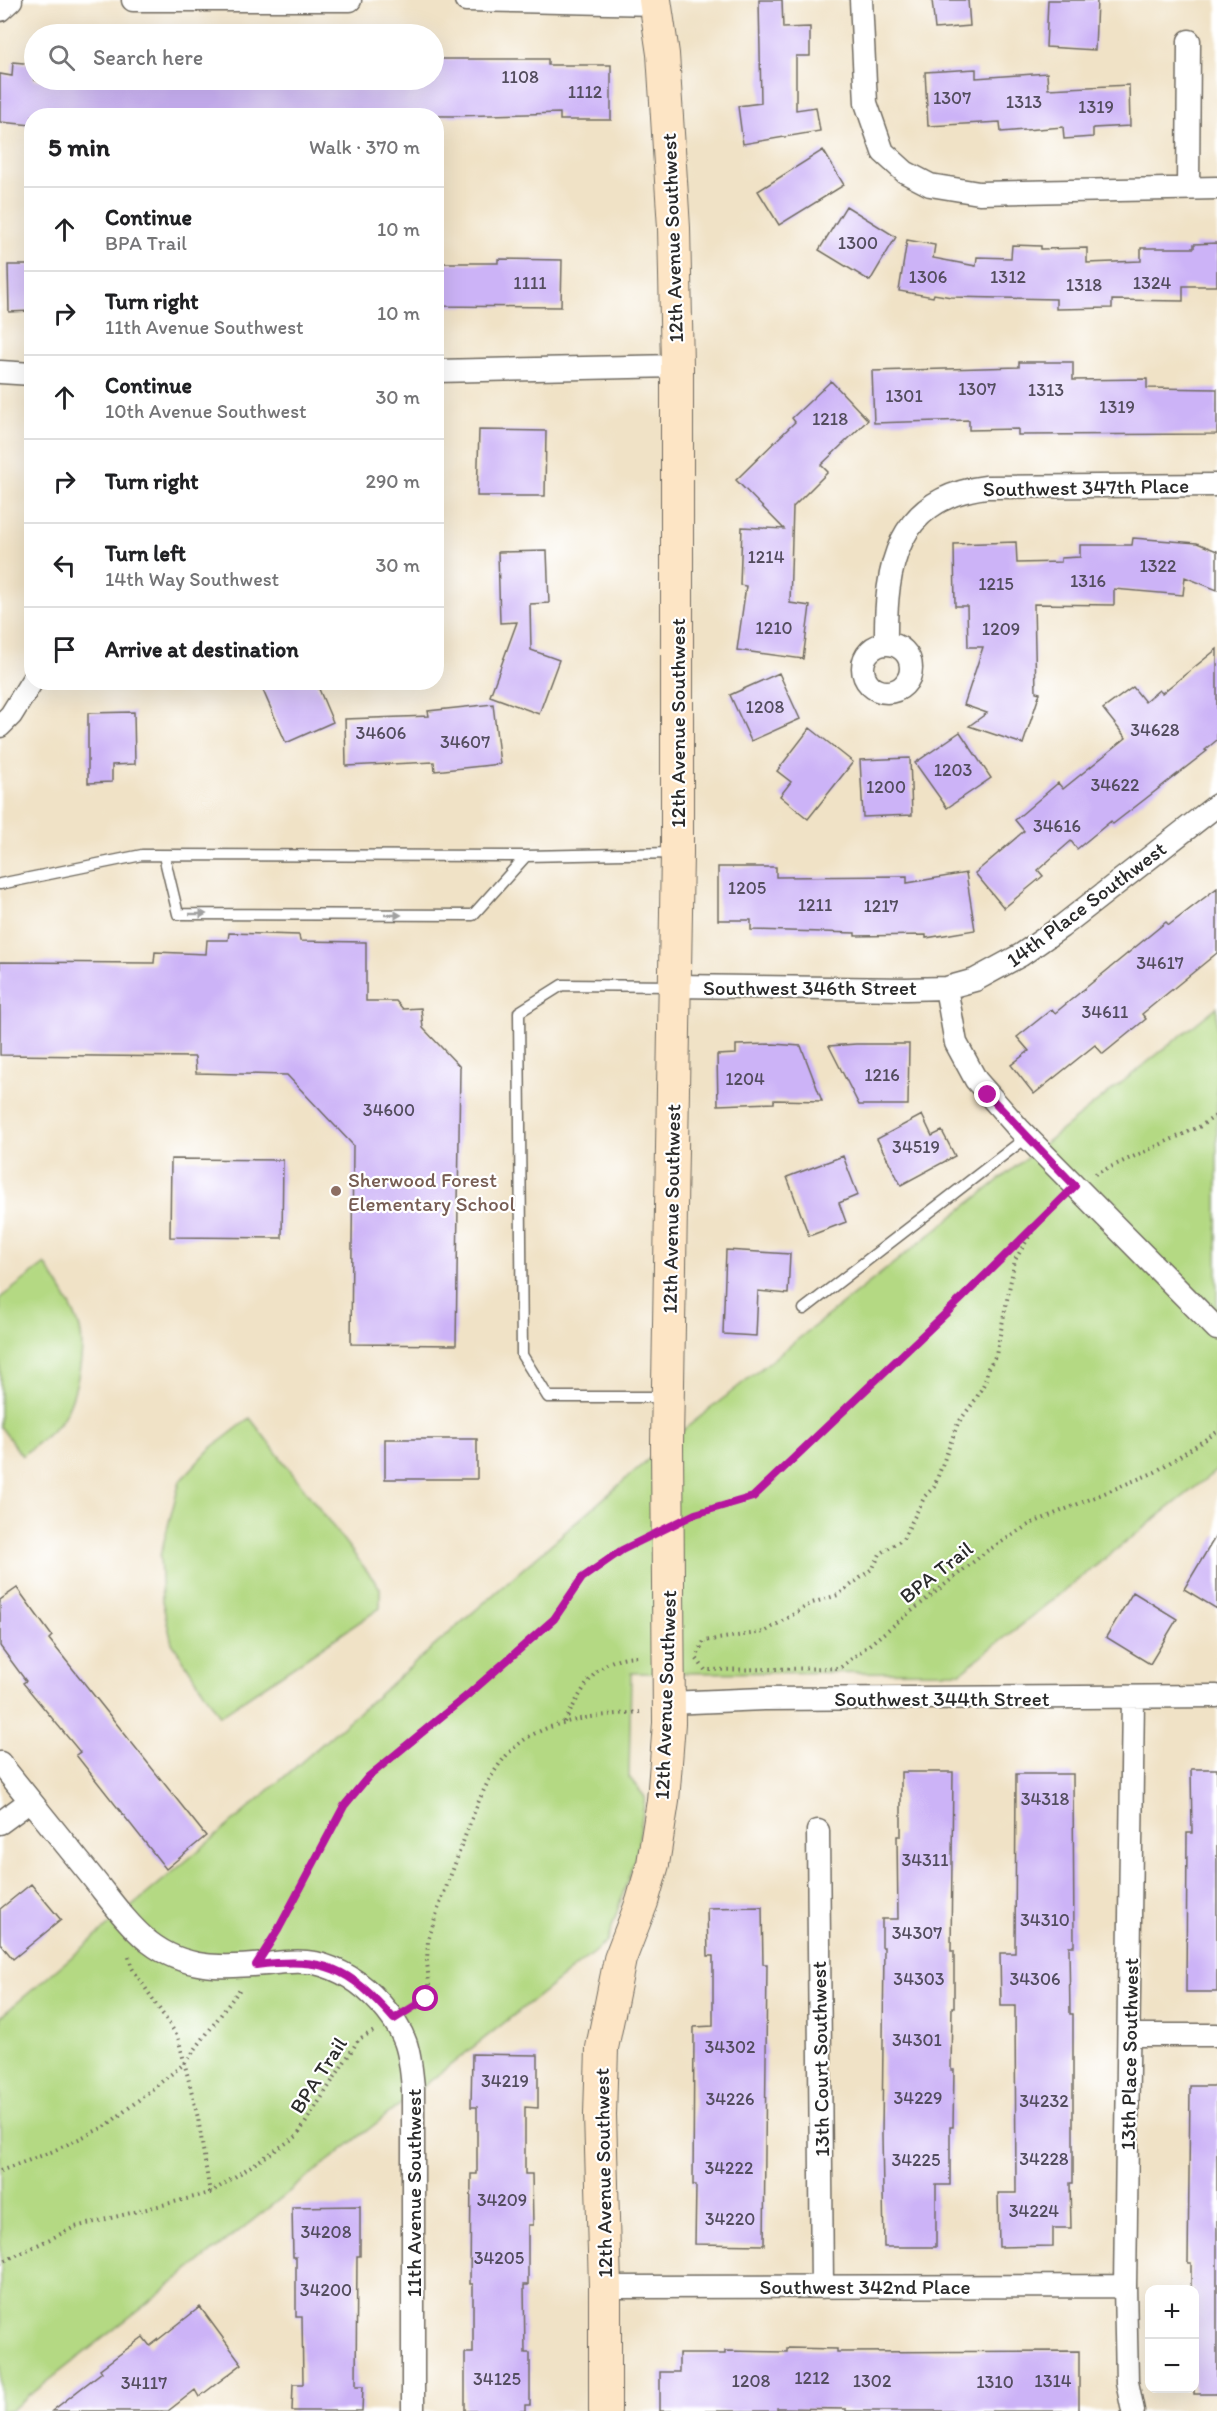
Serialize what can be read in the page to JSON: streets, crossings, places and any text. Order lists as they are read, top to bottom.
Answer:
{
  "streets": {
    "street": [
      "12th Avenue Southwest",
      "Southwest 347th Place",
      "14th Place Southwest",
      "Southwest 346th Street",
      "Southwest 344th Street",
      "13th Place Southwest",
      "13th Court Southwest",
      "11th Avenue Southwest",
      "Southwest 342nd Place"
    ],
    "path": ["BPA Trail"]
  },
  "crossings": [
    ["12th Avenue Southwest", "Southwest 346th Street"],
    ["12th Avenue Southwest", "BPA Trail"],
    ["12th Avenue Southwest", "Southwest 344th Street"],
    ["12th Avenue Southwest", "Southwest 342nd Place"],
    ["14th Place Southwest", "Southwest 346th Street"],
    ["BPA Trail", "Southwest 344th Street"],
    ["BPA Trail", "11th Avenue Southwest"],
    ["Southwest 344th Street", "13th Place Southwest"],
    ["13th Place Southwest", "Southwest 342nd Place"],
    ["13th Court Southwest", "Southwest 342nd Place"]
  ],
  "places": ["Sherwood Forest Elementary School"],
  "house_numbers": [
    "1108",
    "1112",
    "1307",
    "1313",
    "1319",
    "1300",
    "1306",
    "1312",
    "1111",
    "1324",
    "1318",
    "1307",
    "1313",
    "1301",
    "1319",
    "1218",
    "1214",
    "1322",
    "1316",
    "1215",
    "1210",
    "1209",
    "1208",
    "34628",
    "34606",
    "34607",
    "1203",
    "34622",
    "1200",
    "34616",
    "1205",
    "1211",
    "1217",
    "34617",
    "34611",
    "1216",
    "1204",
    "34600",
    "34519",
    "34318",
    "34311",
    "34310",
    "34307",
    "34303",
    "34306",
    "34301",
    "34302",
    "34219",
    "34229",
    "34226",
    "34232",
    "34228",
    "34225",
    "34222",
    "34209",
    "34224",
    "34220",
    "34208",
    "34205",
    "34200",
    "1212",
    "34125",
    "1208",
    "1302",
    "1314",
    "1310",
    "34117"
  ],
  "page": {
    "search": "Search here",
    "heading": ["5 min", "Walk · 370 m"],
    "list": [
      ["Continue", "BPA Trail", "10 m"],
      ["Turn right", "11th Avenue Southwest", "10 m"],
      ["Continue", "10th Avenue Southwest", "30 m"],
      ["Turn right", "290 m"],
      ["Turn left", "14th Way Southwest", "30 m"],
      "Arrive at destination"
    ],
    "map_buttons": ["+", "−"]
  }
}
